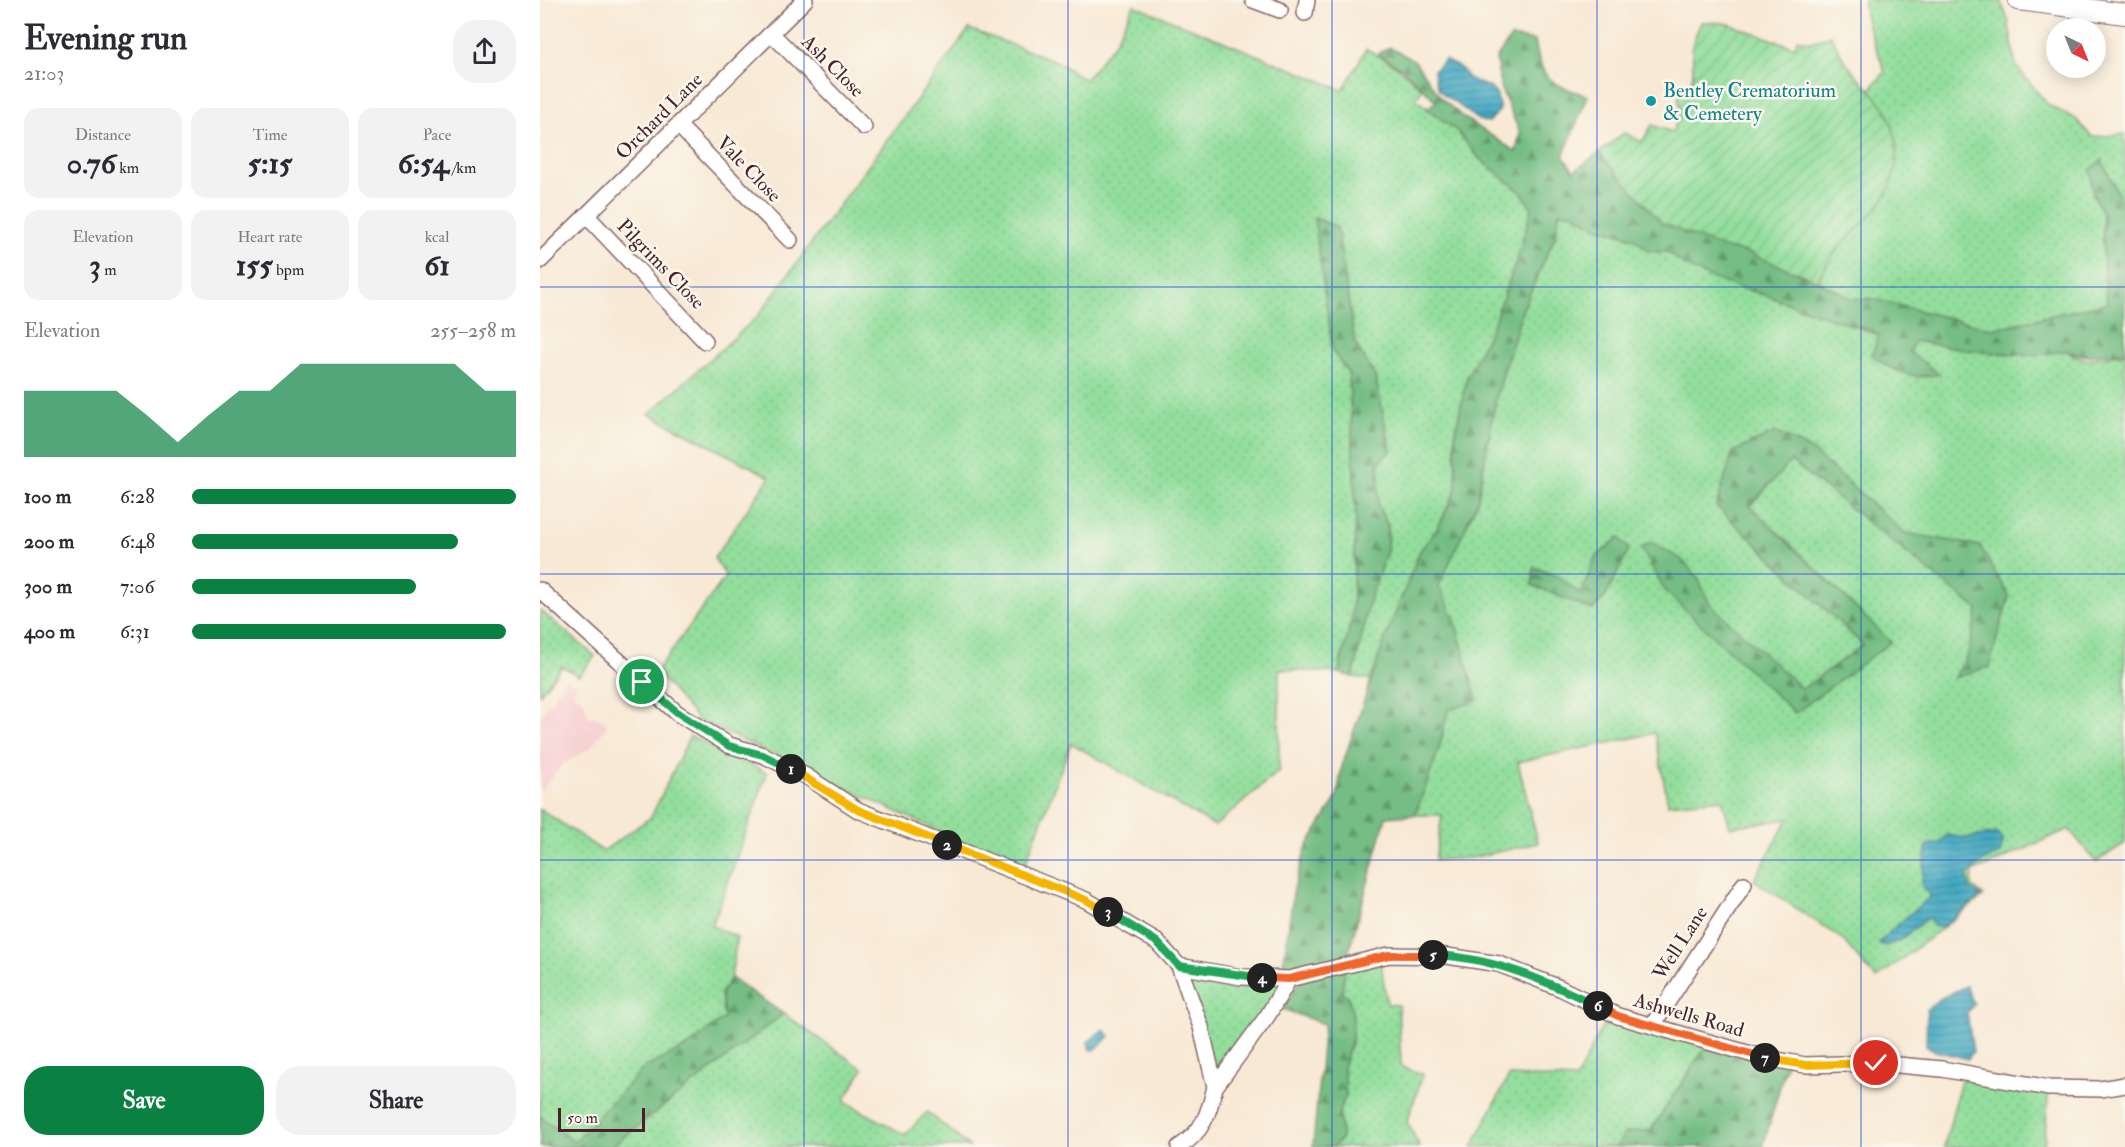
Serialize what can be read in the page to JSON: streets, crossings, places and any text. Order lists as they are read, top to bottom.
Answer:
{
  "streets": {
    "street": [
      "Ash Close",
      "Orchard Lane",
      "Vale Close",
      "Pilgrims Close",
      "Well Lane",
      "Ashwells Road"
    ]
  },
  "crossings": [
    ["Ash Close", "Orchard Lane"],
    ["Orchard Lane", "Vale Close"],
    ["Orchard Lane", "Pilgrims Close"],
    ["Well Lane", "Ashwells Road"]
  ],
  "places": ["Bentley Crematorium & Cemetery"],
  "scale_bar": "50 m",
  "north": "bottom right",
  "page": {
    "heading": ["Evening run", "21:03"],
    "stats": [
      ["Distance", "0.76 km"],
      ["Time", "5:15"],
      ["Pace", "6:54 /km"],
      ["Elevation", "3 m"],
      ["Heart rate", "155 bpm"],
      ["kcal", "61"]
    ],
    "chart": ["Elevation", "255–258 m"],
    "list": [
      {
        "name": "100 m",
        "note": "6:28"
      },
      {
        "name": "200 m",
        "note": "6:48"
      },
      {
        "name": "300 m",
        "note": "7:06"
      },
      {
        "name": "400 m",
        "note": "6:31"
      }
    ],
    "pins": [
      "1",
      "2",
      "3",
      "5",
      "4",
      "6",
      "7"
    ],
    "buttons": ["Save", "Share"],
    "scale": "50 m"
  }
}
